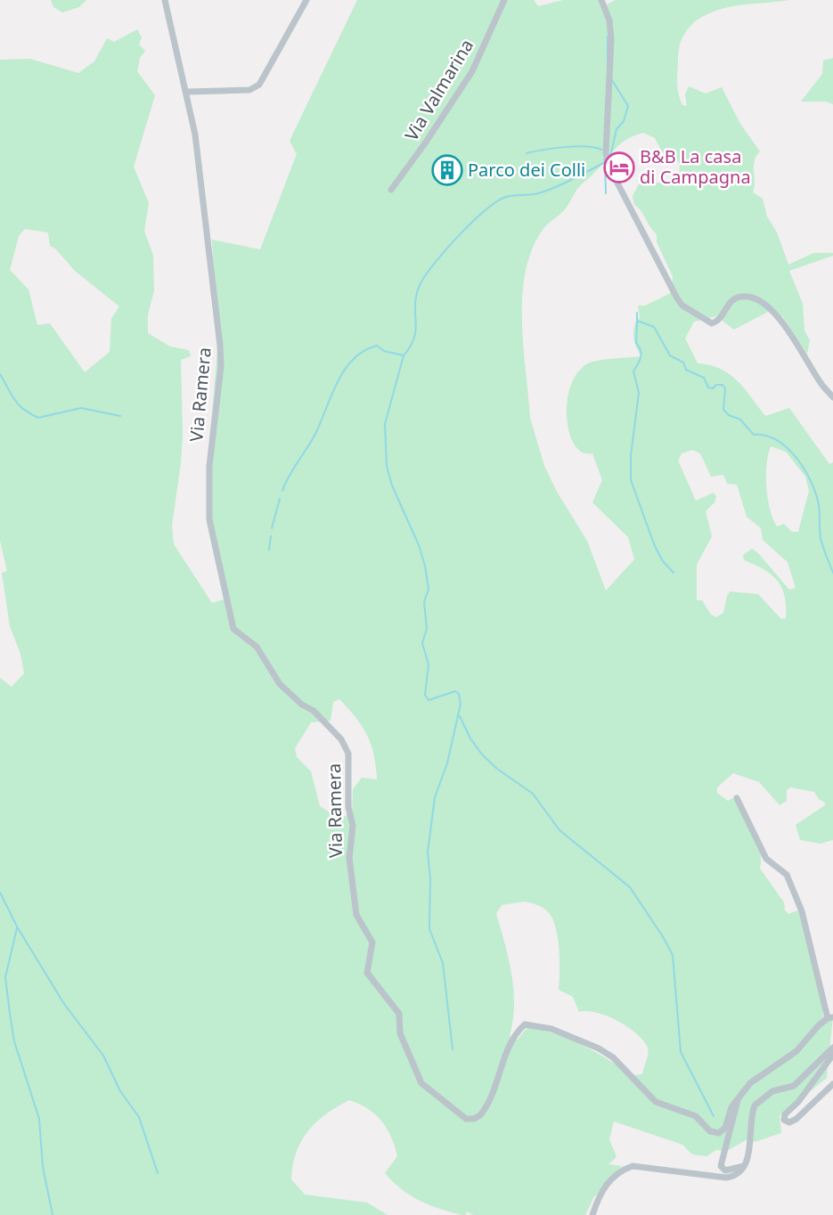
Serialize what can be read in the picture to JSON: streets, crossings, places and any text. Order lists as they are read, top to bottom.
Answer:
{
  "streets": {
    "street": ["Via Valmarina", "Via Ramera"]
  },
  "places": {
    "hotel": ["B&B La casa di Campagna"],
    "building": ["Parco dei Colli"]
  }
}
